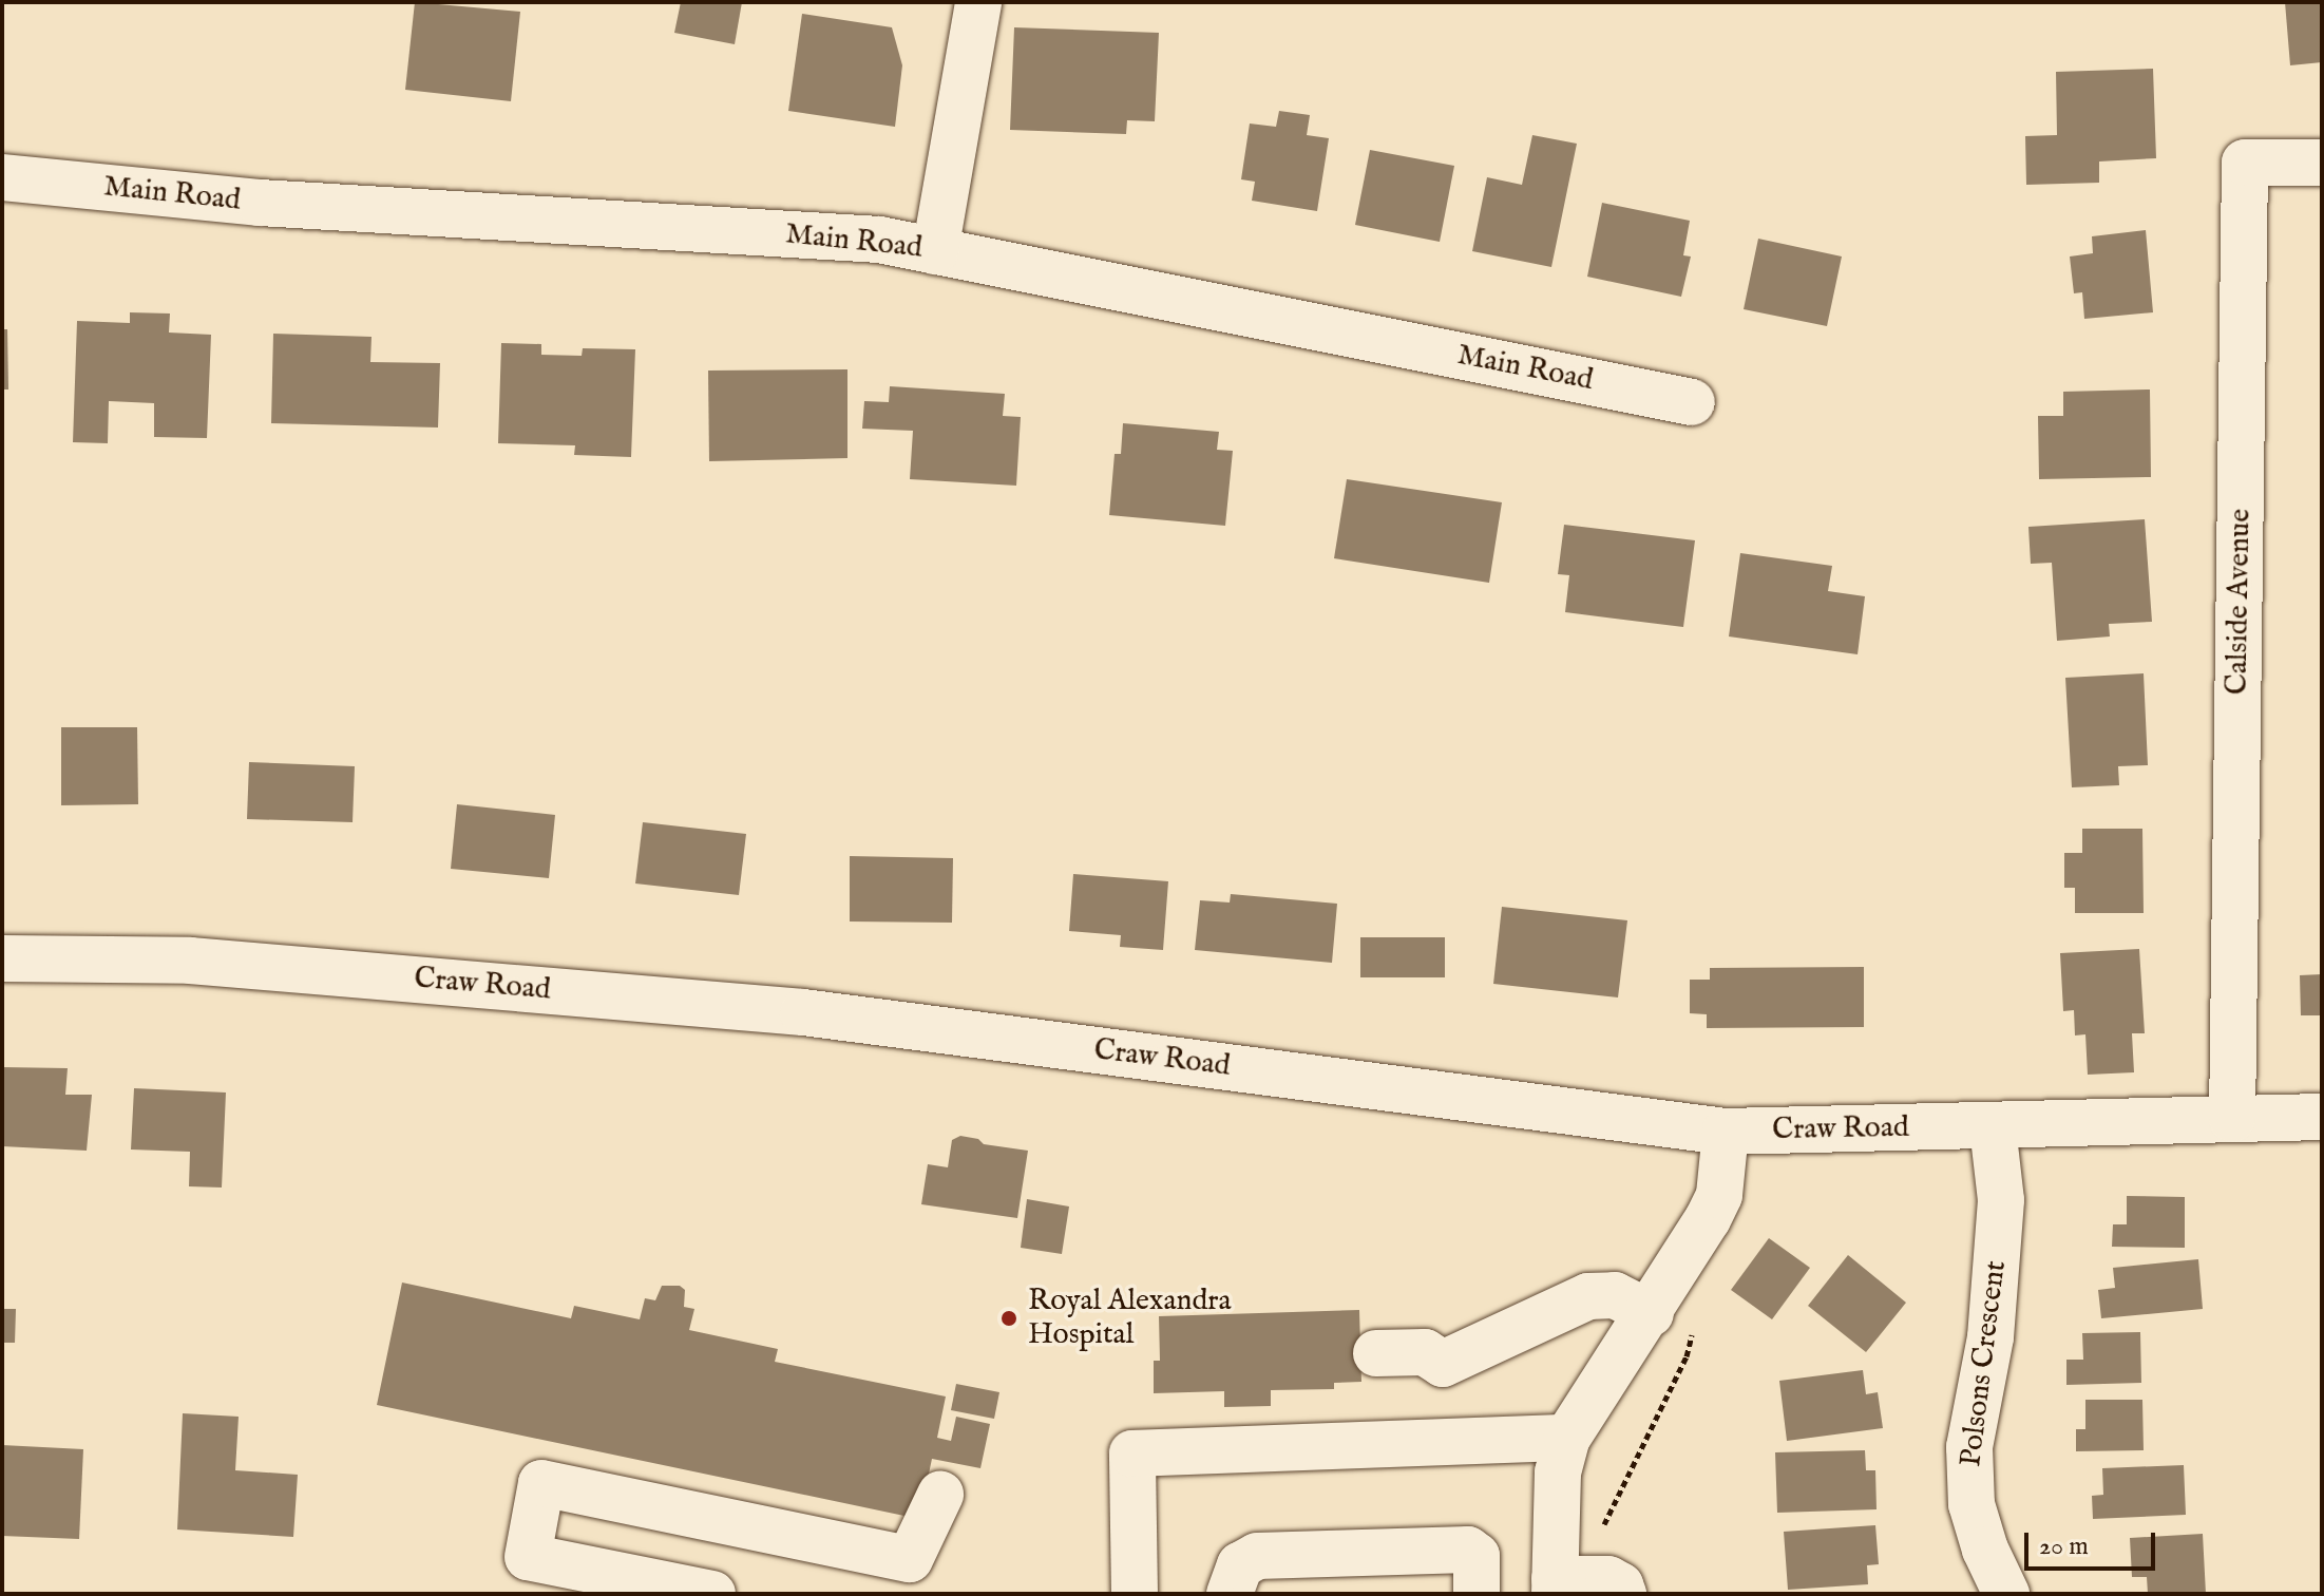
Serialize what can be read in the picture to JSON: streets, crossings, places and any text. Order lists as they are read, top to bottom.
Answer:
{
  "streets": {
    "street": [
      "Main Road",
      "Calside Avenue",
      "Craw Road",
      "Polsons Crescent"
    ]
  },
  "crossings": [
    ["Calside Avenue", "Craw Road"],
    ["Craw Road", "Polsons Crescent"]
  ],
  "places": ["Royal Alexandra Hospital"],
  "scale_bar": "20 m"
}
